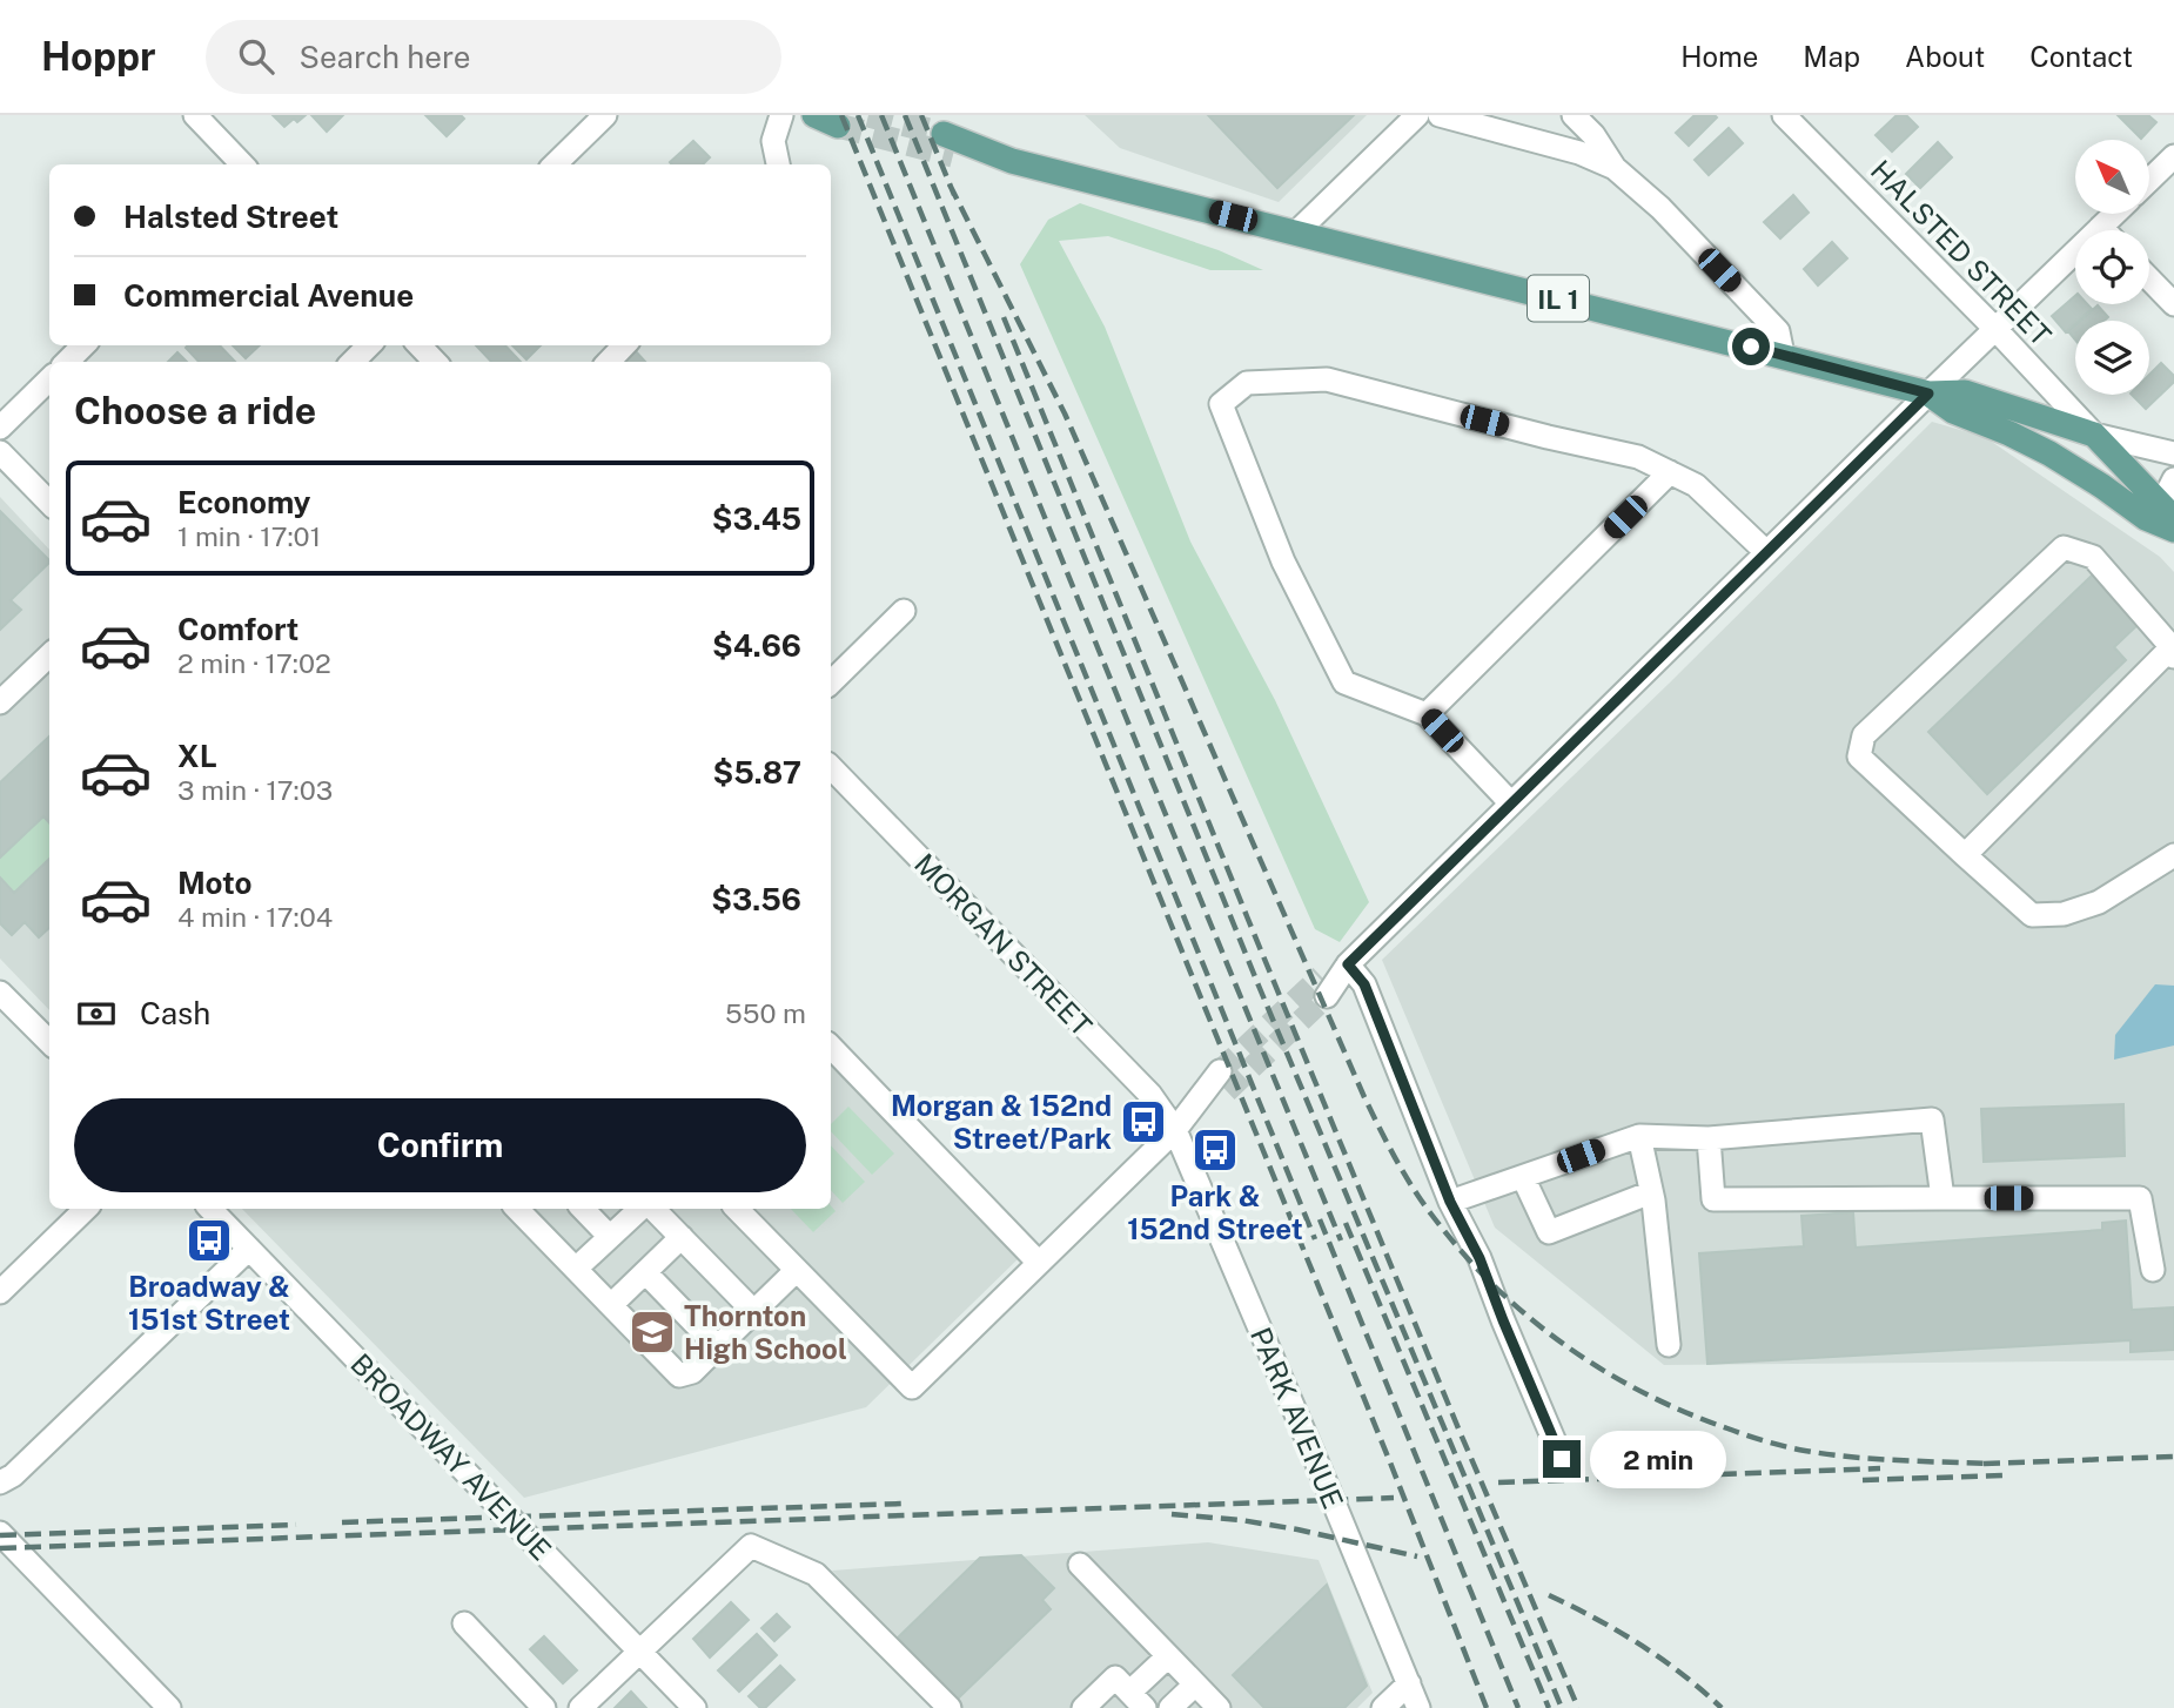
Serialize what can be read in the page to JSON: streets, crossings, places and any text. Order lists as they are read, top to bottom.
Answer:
{
  "streets": {
    "main road": ["HALSTED STREET", "IL 1"],
    "street": ["MORGAN STREET", "PARK AVENUE", "BROADWAY AVENUE"]
  },
  "crossings": [
    ["MORGAN STREET", "PARK AVENUE"]
  ],
  "places": {
    "bus stop": ["Morgan & 152nd Street/Park", "Park & 152nd Street", "Broadway & 151st Street"],
    "school or university": ["Thornton High School"]
  },
  "north": "top left",
  "page": {
    "header": "Hoppr",
    "search": "Search here",
    "nav": [
      "Home",
      "Map",
      "About",
      "Contact"
    ],
    "banner": ["Halsted Street", "Commercial Avenue"],
    "heading": "Choose a ride",
    "list": [
      {
        "name": "Economy",
        "note": "1 min · 17:01",
        "value": "$3.45"
      },
      {
        "name": "Comfort",
        "note": "2 min · 17:02",
        "value": "$4.66"
      },
      {
        "name": "XL",
        "note": "3 min · 17:03",
        "value": "$5.87"
      },
      {
        "name": "Moto",
        "note": "4 min · 17:04",
        "value": "$3.56"
      }
    ],
    "pay": ["Cash", "550 m"],
    "buttons": "Confirm",
    "bubble": "2 min"
  }
}
